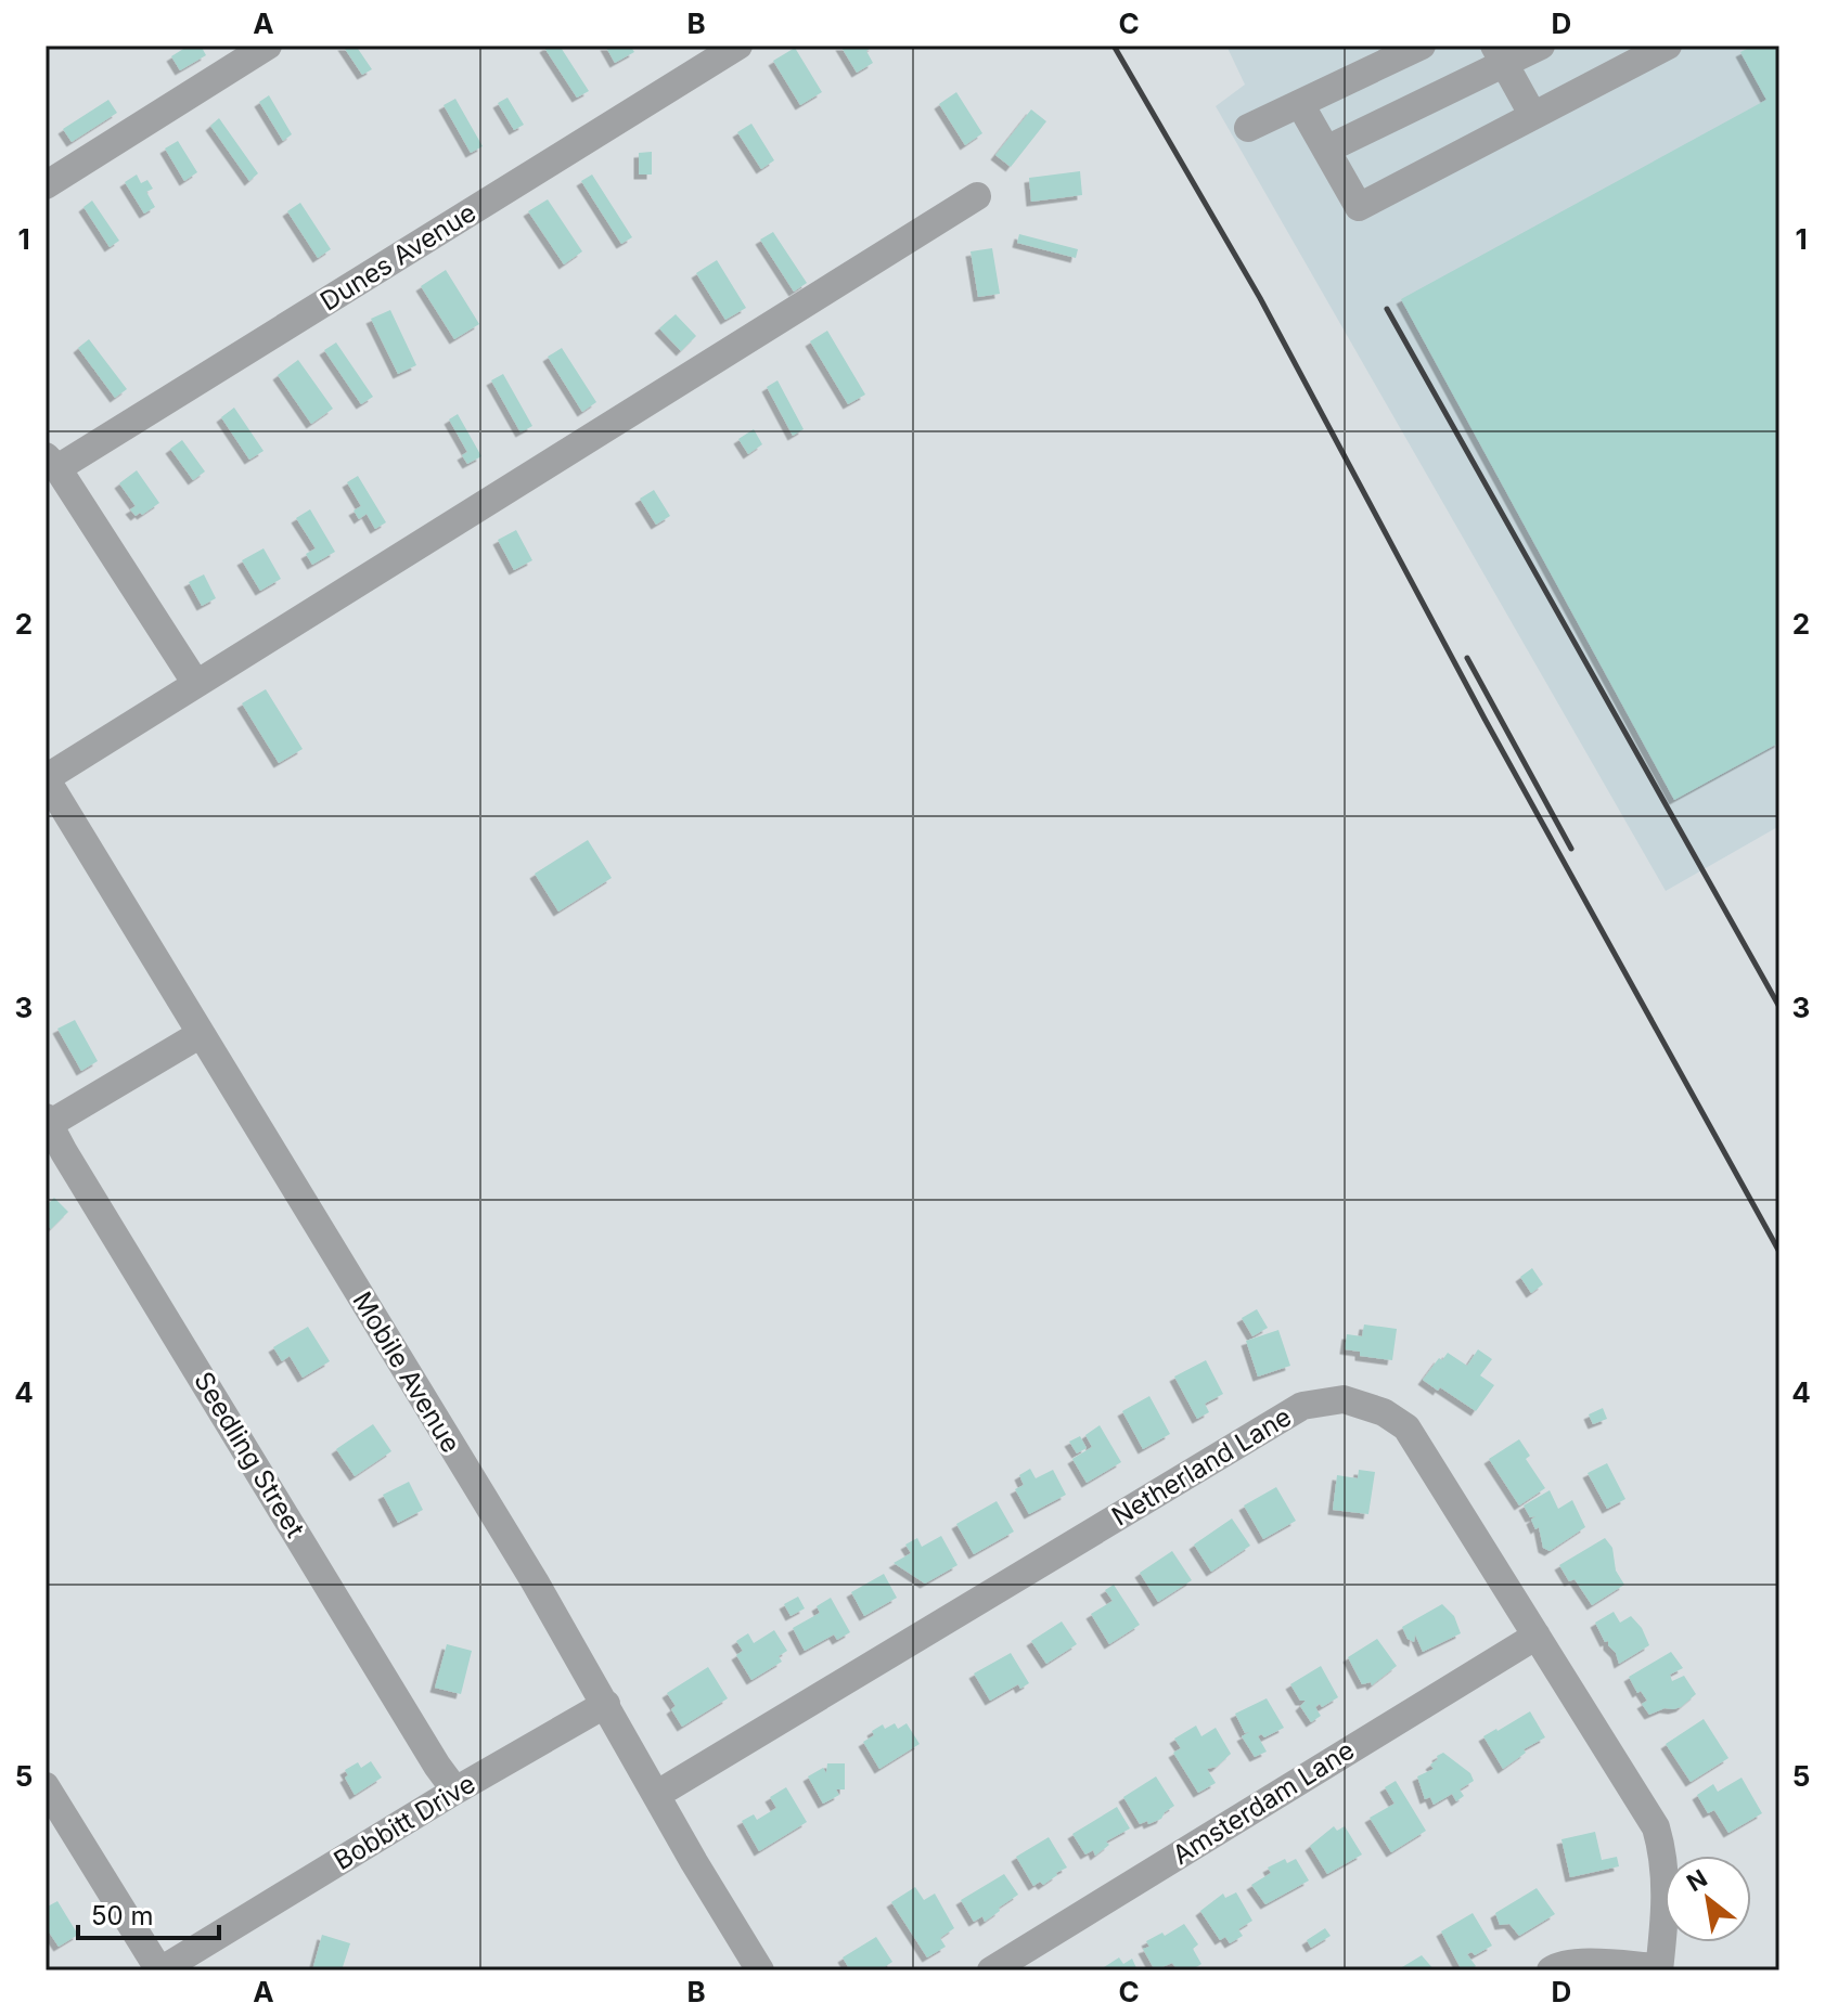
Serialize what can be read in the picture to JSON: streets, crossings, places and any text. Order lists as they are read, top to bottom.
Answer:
{
  "streets": {
    "street": [
      "Dunes Avenue",
      "Mobile Avenue",
      "Seedling Street",
      "Netherland Lane",
      "Amsterdam Lane",
      "Bobbitt Drive"
    ]
  },
  "crossings": [
    ["Mobile Avenue", "Netherland Lane"],
    ["Mobile Avenue", "Bobbitt Drive"],
    ["Seedling Street", "Bobbitt Drive"],
    ["Netherland Lane", "Amsterdam Lane"]
  ],
  "scale_bar": "50 m",
  "north": "top left",
  "grid": {
    "columns": [
      "A",
      "B",
      "C",
      "D"
    ],
    "rows": [
      "1",
      "2",
      "3",
      "4",
      "5"
    ]
  }
}
